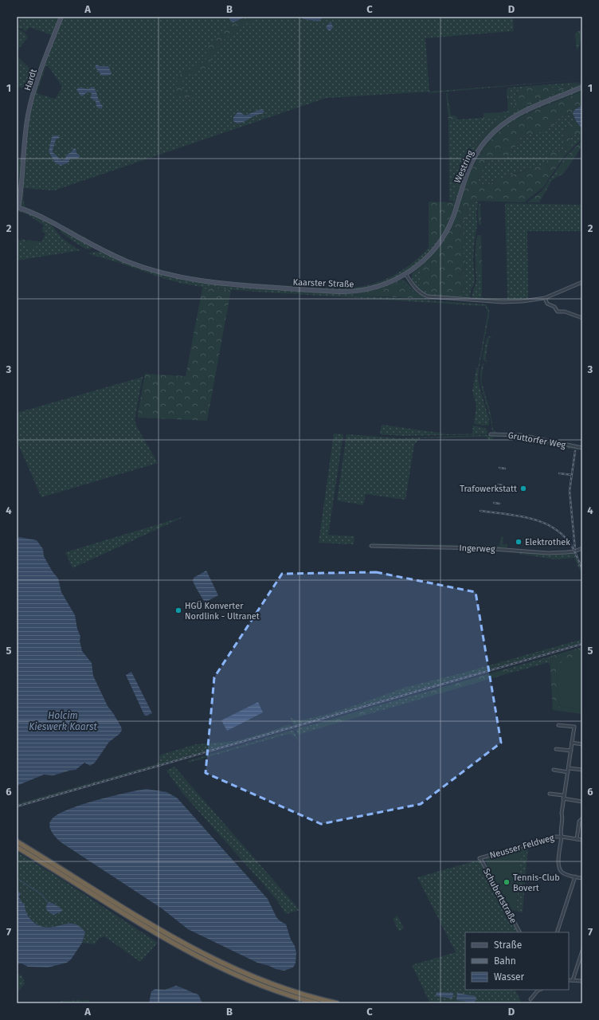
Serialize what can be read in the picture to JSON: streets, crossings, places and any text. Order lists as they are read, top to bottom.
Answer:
{
  "streets": {
    "main road": ["Hardt", "Westring", "Kaarster Straße"],
    "street": [
      "Gruttorfer Weg",
      "Ingerweg",
      "Neusser Feldweg",
      "Schubertstraße"
    ]
  },
  "crossings": [
    ["Hardt", "Kaarster Straße"],
    ["Westring", "Kaarster Straße"],
    ["Neusser Feldweg", "Schubertstraße"]
  ],
  "water": ["Holcim Kieswerk Kaarst"],
  "places": [
    "Trafowerkstatt",
    "Elektrothek",
    "HGÜ Konverter Nordlink - Ultranet",
    "Tennis-Club Bovert"
  ],
  "legend": ["Straße", "Bahn", "Wasser"],
  "grid": {
    "columns": [
      "A",
      "B",
      "C",
      "D"
    ],
    "rows": [
      "1",
      "2",
      "3",
      "4",
      "5",
      "6",
      "7"
    ]
  }
}
